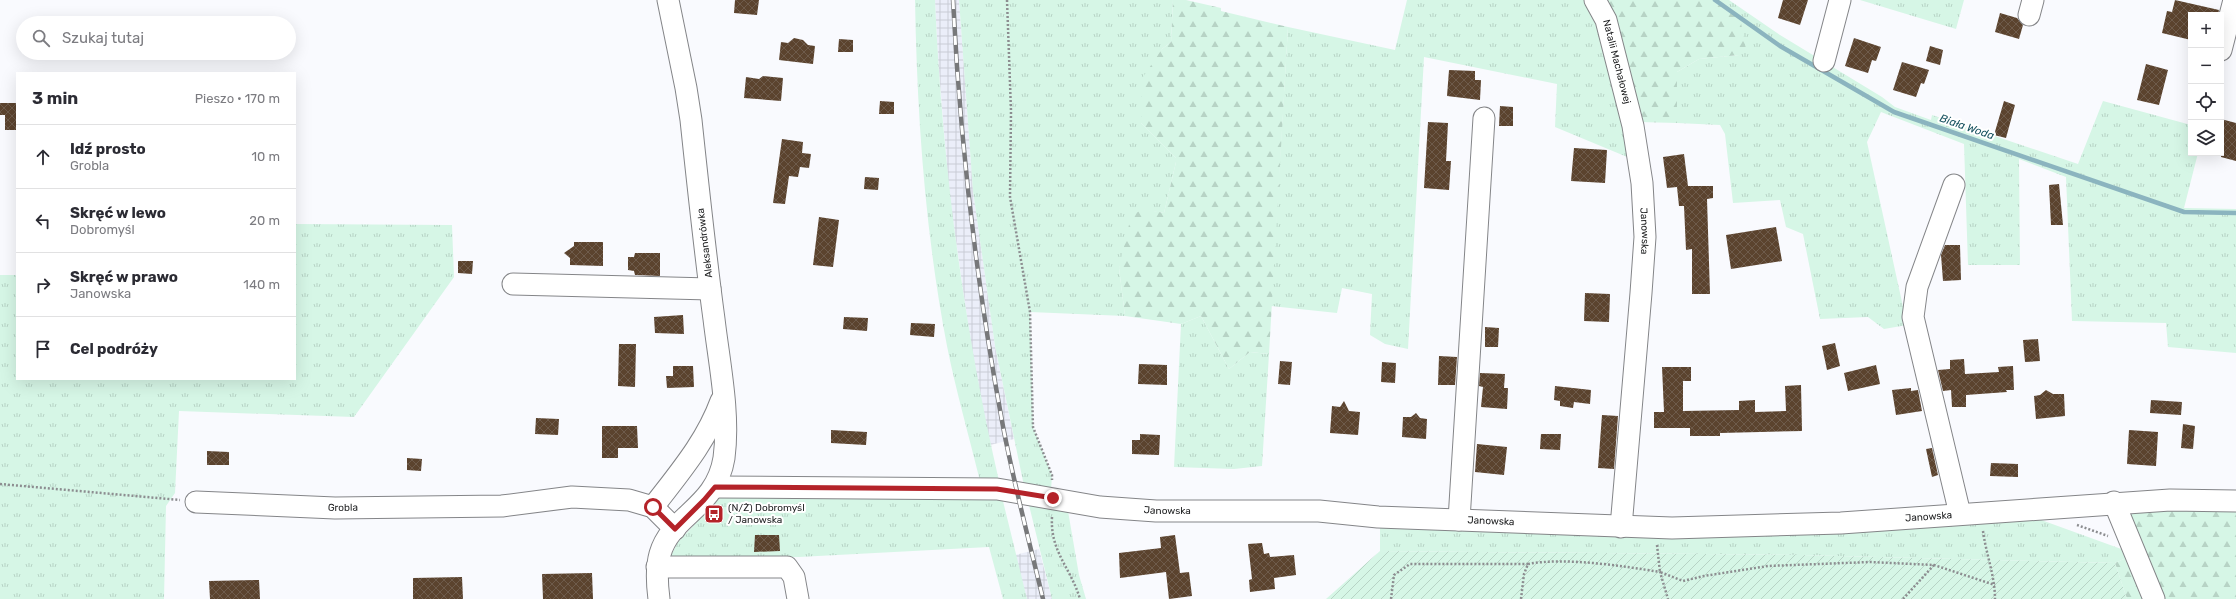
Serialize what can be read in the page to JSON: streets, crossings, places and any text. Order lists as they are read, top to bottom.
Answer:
{
  "streets": {
    "street": [
      "Natalii Machałowej",
      "Janowska",
      "Aleksandrówka",
      "Grobla"
    ]
  },
  "crossings": [
    ["Natalii Machałowej", "Janowska"],
    ["Janowska", "Aleksandrówka"]
  ],
  "water": ["Biała Woda"],
  "places": {
    "bus stop": ["(N/Ż) Dobromyśl / Janowska"]
  },
  "page": {
    "map_buttons": ["+", "−"],
    "search": "Szukaj tutaj",
    "heading": ["3 min", "Pieszo · 170 m"],
    "list": [
      ["Idź prosto", "Grobla", "10 m"],
      ["Skręć w lewo", "Dobromyśl", "20 m"],
      ["Skręć w prawo", "Janowska", "140 m"],
      "Cel podróży"
    ]
  }
}
